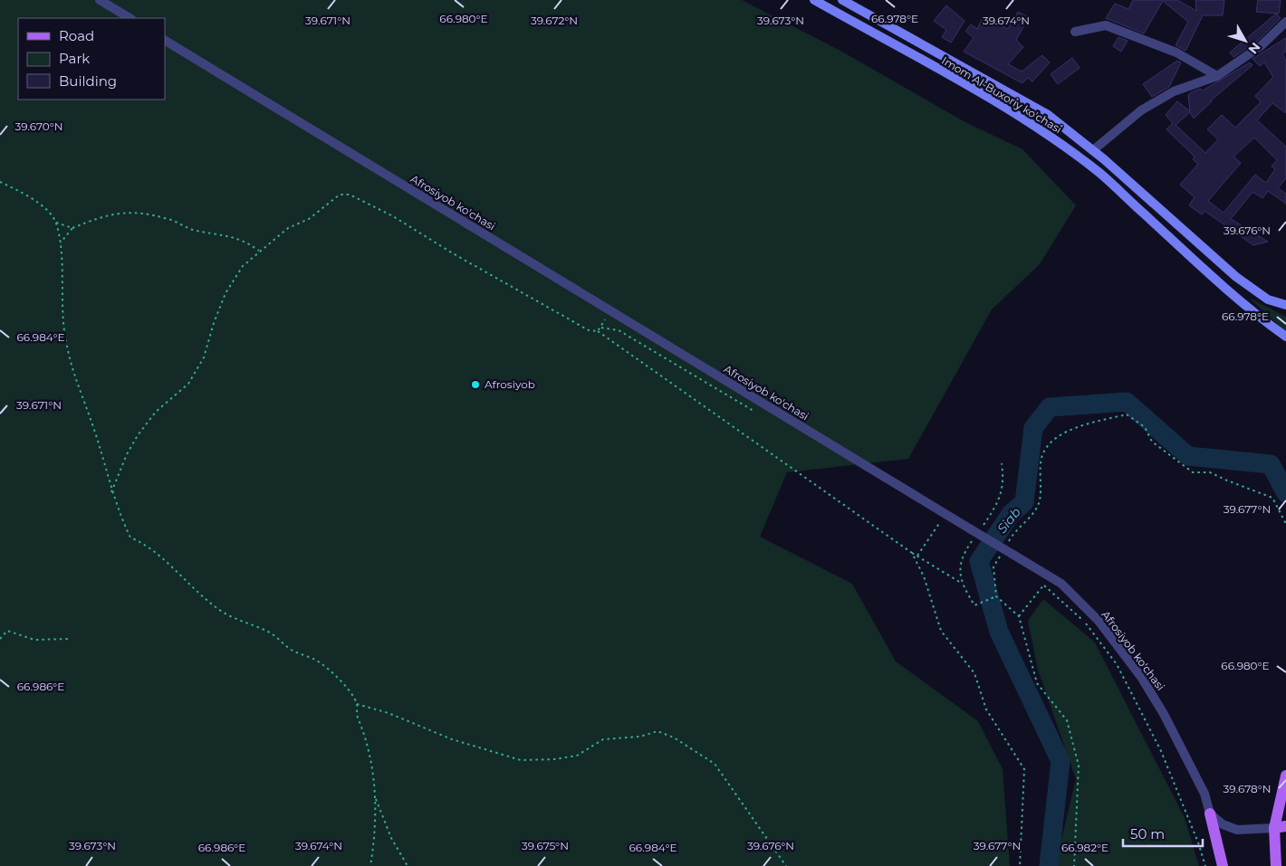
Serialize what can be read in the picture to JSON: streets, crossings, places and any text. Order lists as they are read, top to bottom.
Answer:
{
  "streets": {
    "main road": ["Imom Al-Buxoriy ko'chasi"],
    "street": ["Afrosiyob ko'chasi"]
  },
  "water": ["Siab"],
  "places": ["Afrosiyob"],
  "legend": ["Road", "Park", "Building"],
  "scale_bar": "50 m",
  "north": "bottom right",
  "coordinates": [
    "66.980°E",
    "66.978°E",
    "39.674°N",
    "39.671°N",
    "39.672°N",
    "39.673°N",
    "39.670°N",
    "39.676°N",
    "66.984°E",
    "39.677°N",
    "66.986°E",
    "39.678°N",
    "39.675°N",
    "66.982°E"
  ]
}
